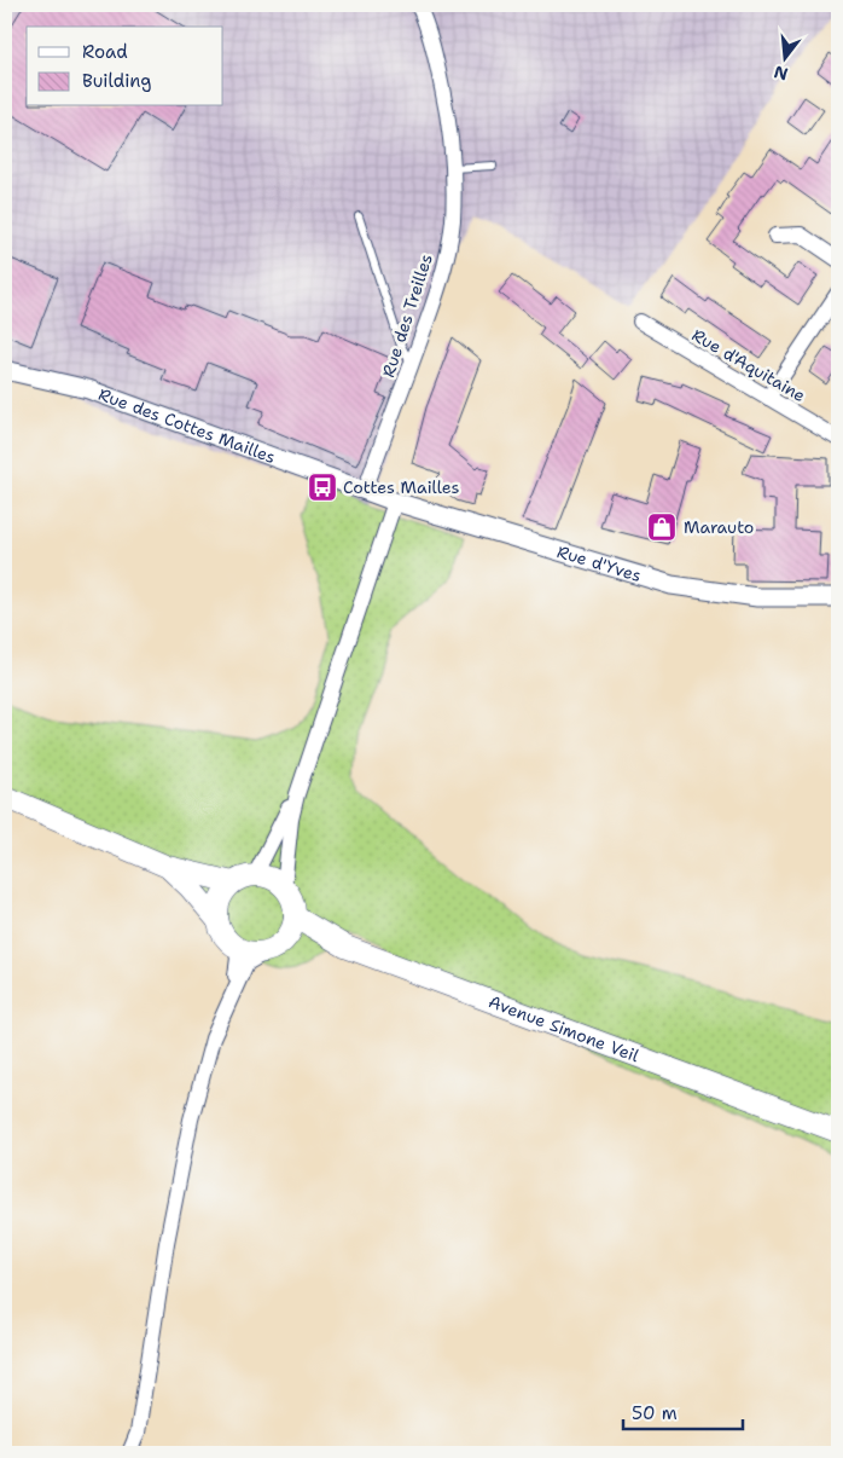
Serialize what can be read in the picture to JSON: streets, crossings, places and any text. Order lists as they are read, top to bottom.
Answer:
{
  "streets": {
    "main road": ["Avenue Simone Veil"],
    "street": [
      "Rue des Treilles",
      "Rue d'Aquitaine",
      "Rue des Cottes Mailles",
      "Rue d'Yves"
    ]
  },
  "crossings": [
    ["Rue des Treilles", "Rue des Cottes Mailles"],
    ["Rue des Treilles", "Rue d'Yves"],
    ["Rue des Cottes Mailles", "Rue d'Yves"]
  ],
  "places": {
    "bus stop": ["Cottes Mailles"],
    "shop": ["Marauto"]
  },
  "legend": ["Road", "Building"],
  "scale_bar": "50 m",
  "north": "bottom"
}
